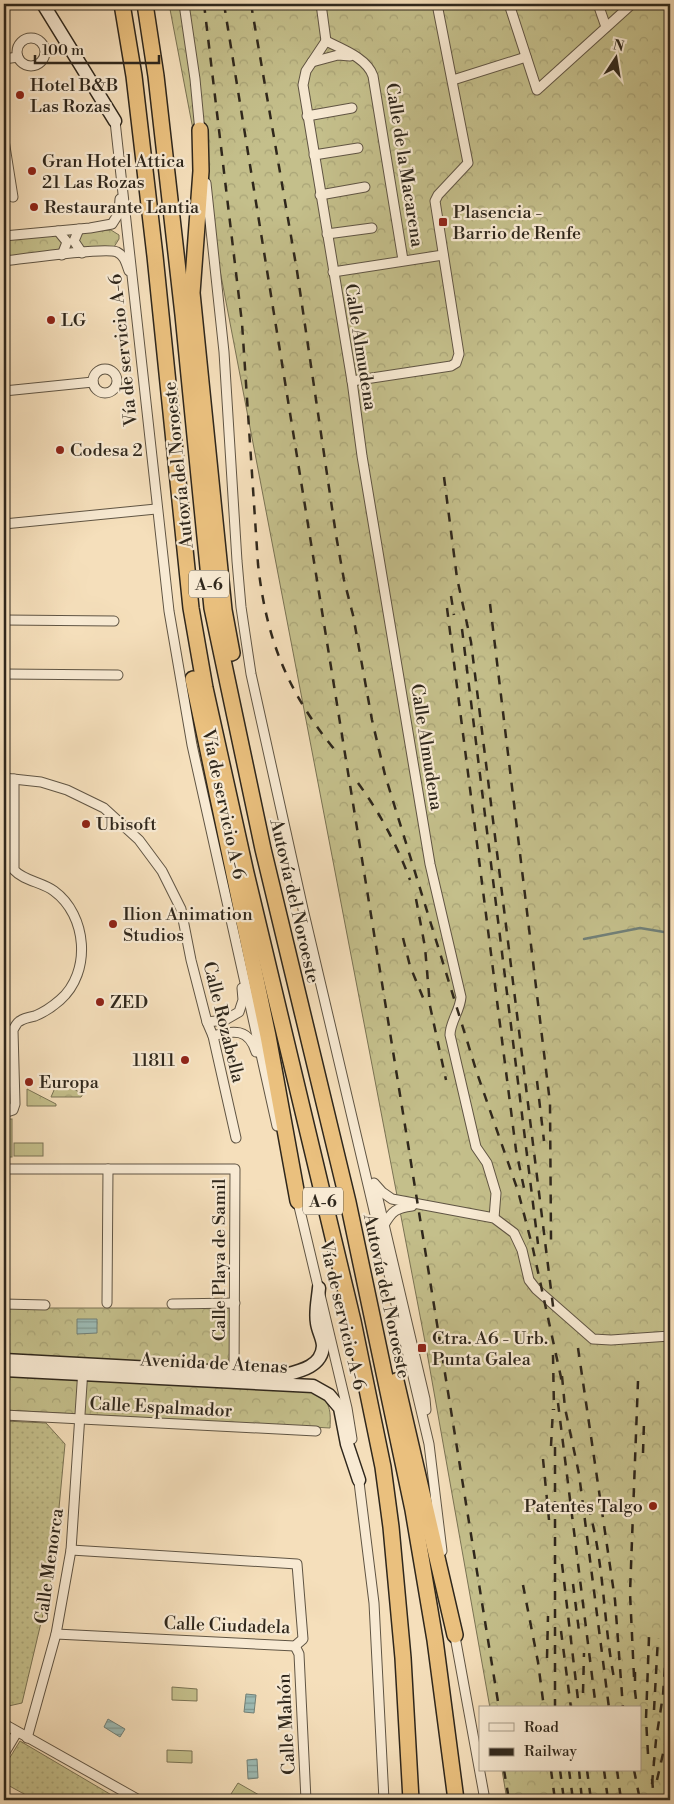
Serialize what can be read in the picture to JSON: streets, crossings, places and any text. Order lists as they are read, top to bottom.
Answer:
{
  "streets": {
    "highway": ["Autovía del Noroeste", "A-6"],
    "main road": ["Vía de servicio A-6", "Avenida de Atenas"],
    "street": [
      "Calle de la Macarena",
      "Calle Almudena",
      "Calle Rozabella",
      "Calle Playa de Samil",
      "Calle Espalmador",
      "Calle Menorca",
      "Calle Ciudadela",
      "Calle Mahón"
    ]
  },
  "crossings": [
    ["Calle de la Macarena", "Calle Almudena"],
    ["Vía de servicio A-6", "Avenida de Atenas"],
    ["Calle Playa de Samil", "Avenida de Atenas"],
    ["Avenida de Atenas", "Calle Menorca"],
    ["Calle Espalmador", "Calle Menorca"],
    ["Calle Menorca", "Calle Ciudadela"],
    ["Calle Ciudadela", "Calle Mahón"]
  ],
  "places": {
    "other": [
      "Hotel B&B Las Rozas",
      "Gran Hotel Attica 21 Las Rozas",
      "Restaurante Lantia",
      "LG",
      "Codesa 2",
      "Ubisoft",
      "Ilion Animation Studios",
      "ZED",
      "11811",
      "Europa",
      "Patentes Talgo"
    ],
    "transit": ["Plasencia - Barrio de Renfe", "Ctra. A6 - Urb. Punta Galea"]
  },
  "legend": ["Road", "Railway"],
  "scale_bar": "100 m",
  "north": "top"
}
